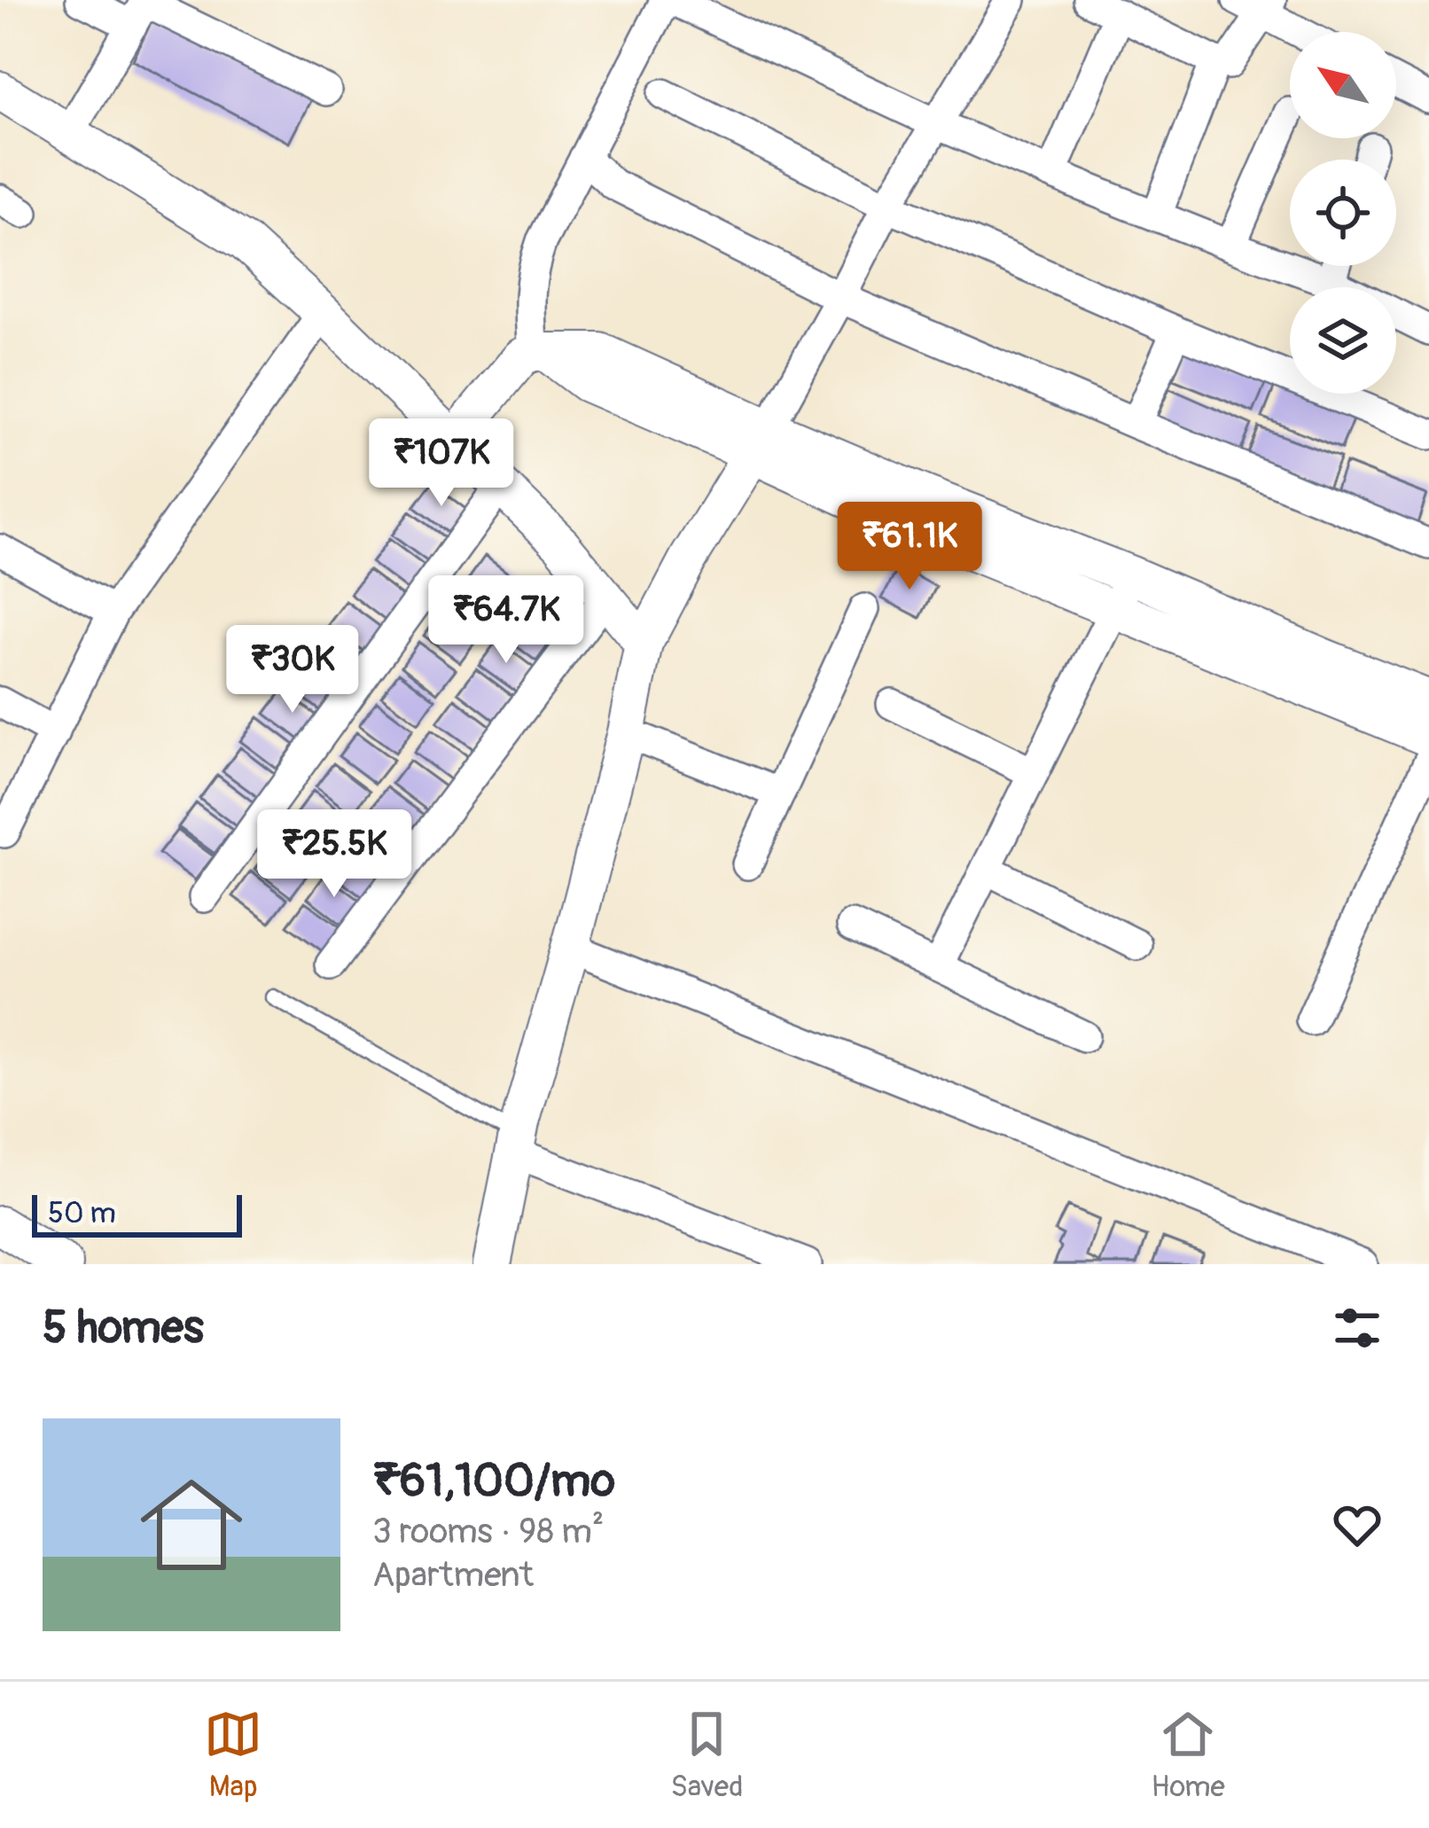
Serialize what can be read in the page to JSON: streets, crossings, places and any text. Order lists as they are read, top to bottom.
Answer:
{
  "scale_bar": "50 m",
  "north": "top left",
  "page": {
    "price": [
      "₹107K",
      "₹61.1K",
      "₹64.7K",
      "₹30K",
      "₹25.5K"
    ],
    "scale": "50 m",
    "heading": "5 homes",
    "list": [
      {
        "name": "₹61,100/mo",
        "note": "3 rooms · 98 m² · Apartment"
      }
    ],
    "tabs": ["Map", "Saved", "Home"]
  }
}
